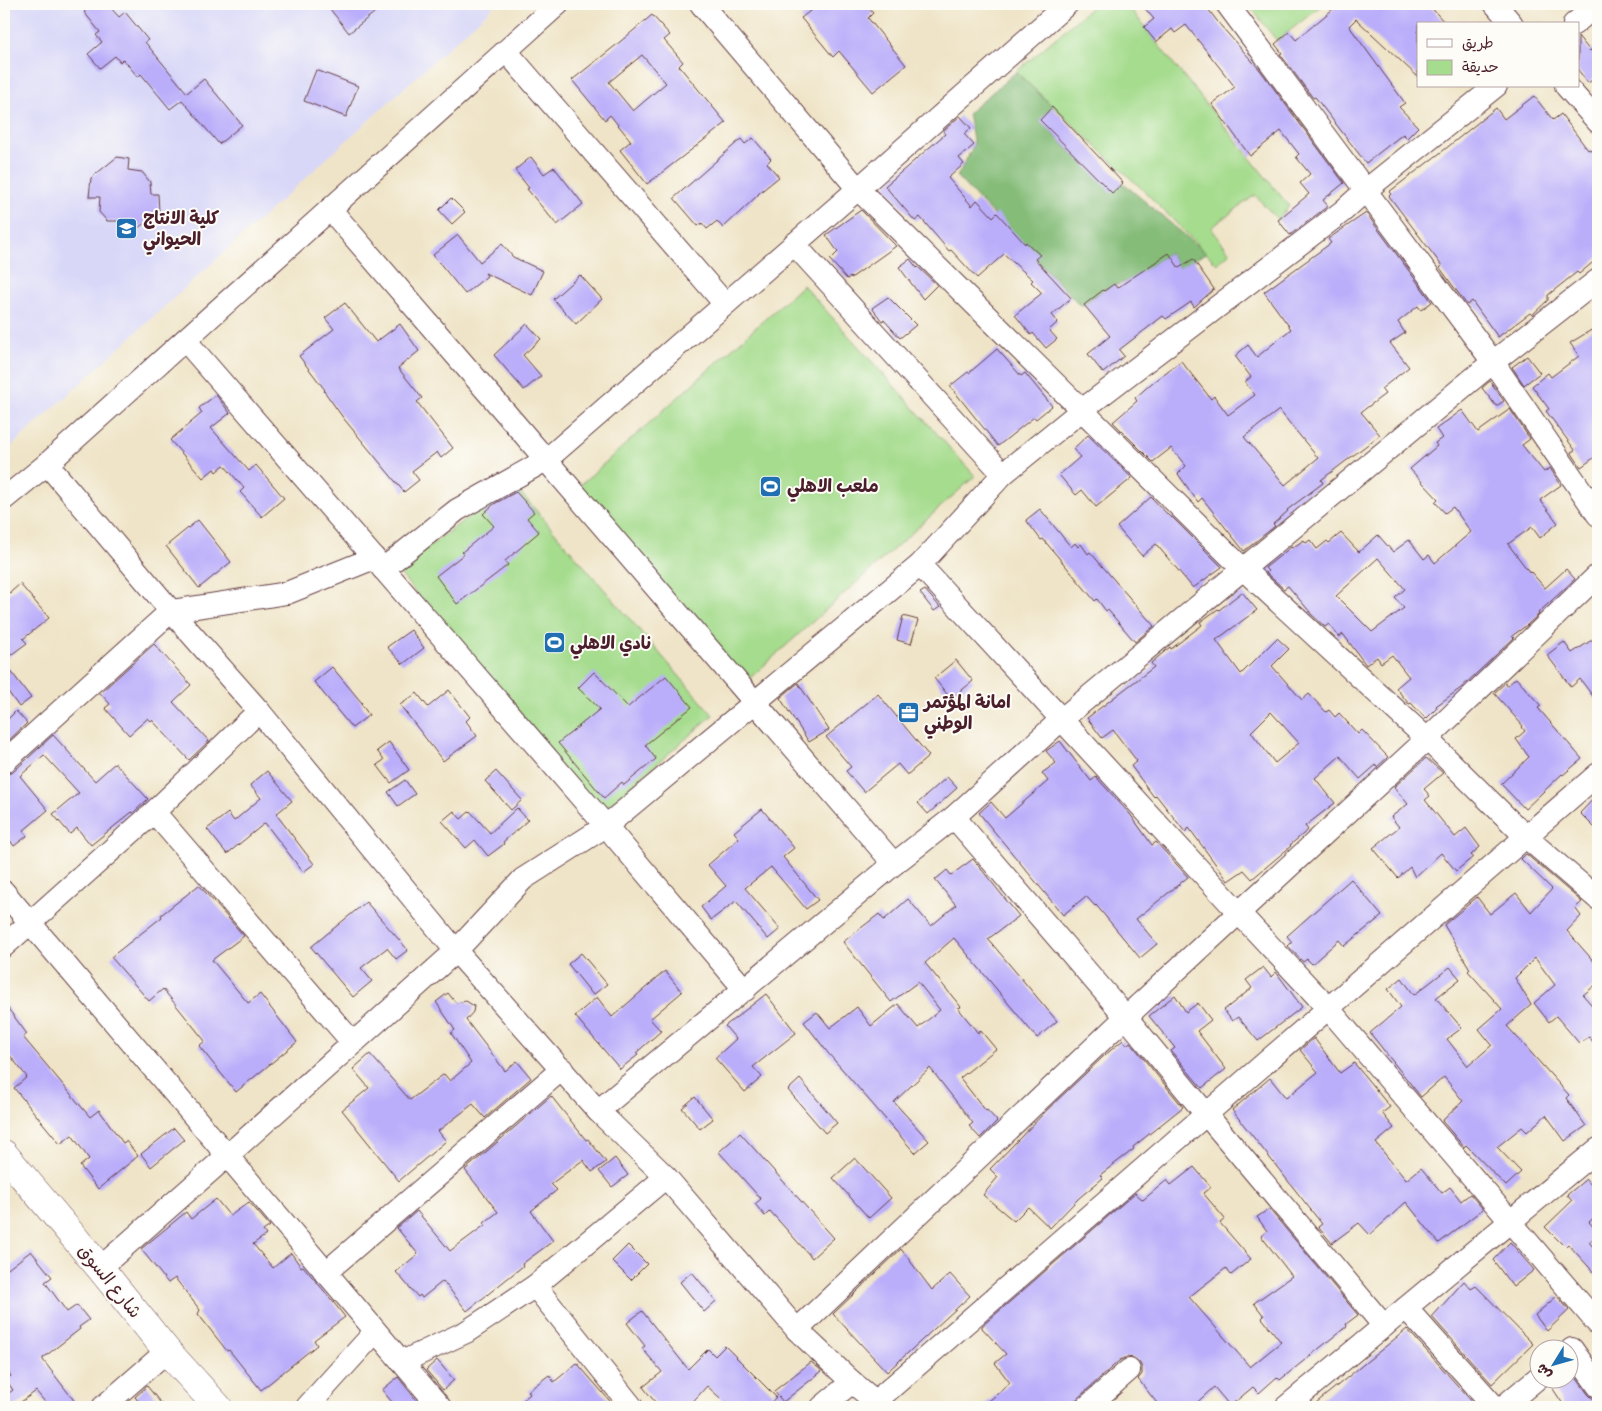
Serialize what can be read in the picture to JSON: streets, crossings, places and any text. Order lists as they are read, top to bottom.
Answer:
{
  "streets": {
    "street": ["شارع السوق"]
  },
  "places": {
    "school or university": ["كلية الانتاج الحيواني"],
    "sports": ["ملعب الاهلي", "نادي الاهلي"],
    "office": ["امانة المؤتمر الوطني"]
  },
  "legend": ["طريق", "حديقة"],
  "north": "bottom left"
}
